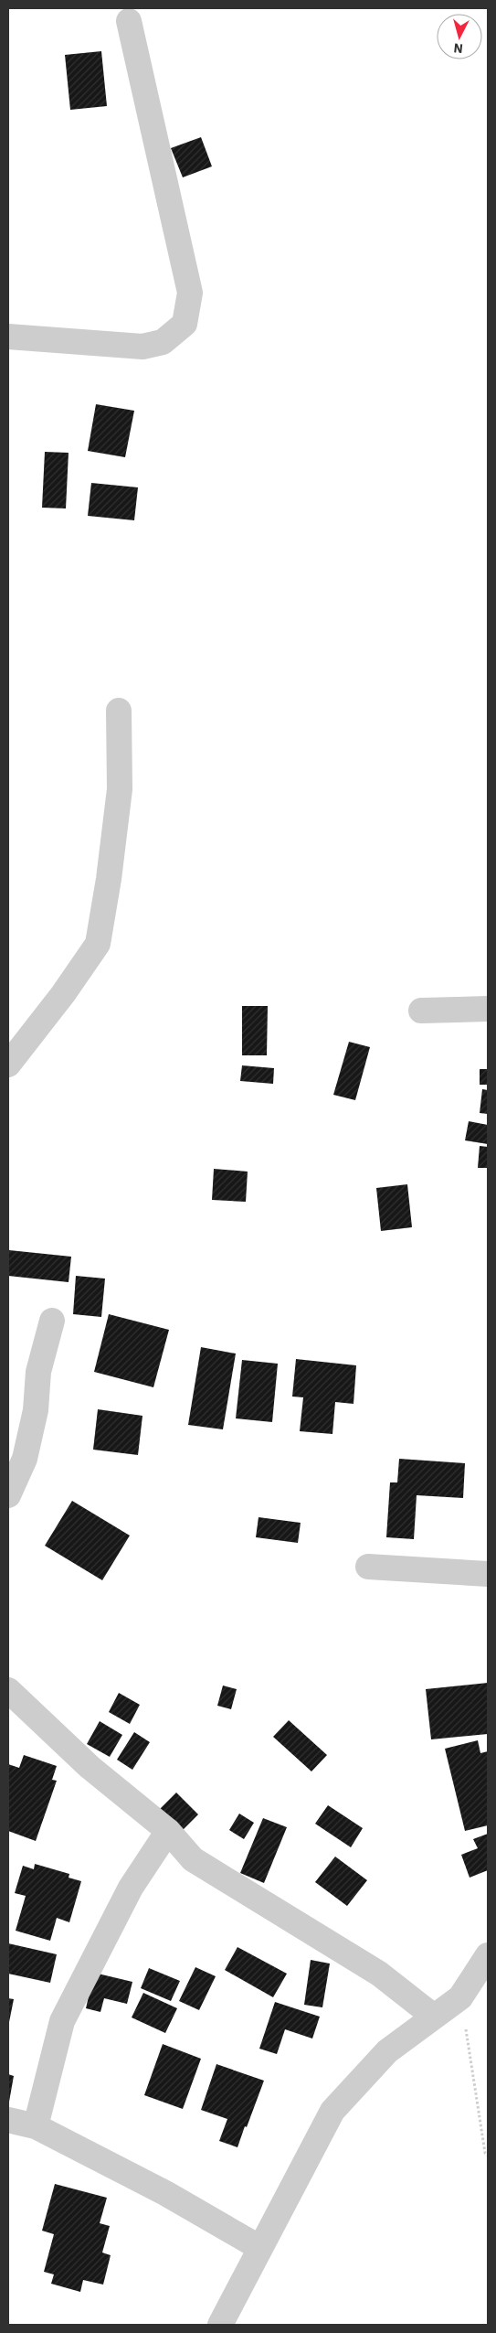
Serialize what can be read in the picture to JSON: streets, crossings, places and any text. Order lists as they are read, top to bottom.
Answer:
{
  "north": "bottom"
}
